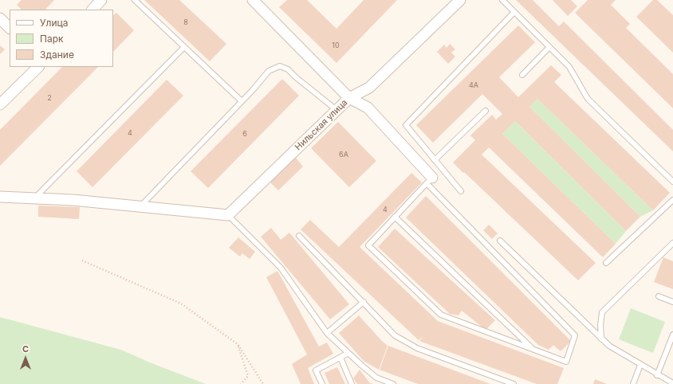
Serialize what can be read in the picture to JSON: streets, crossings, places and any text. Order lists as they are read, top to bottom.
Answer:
{
  "streets": {
    "street": ["Нильская улица"]
  },
  "house_numbers": [
    "8",
    "10",
    "4А",
    "2",
    "4",
    "6",
    "6А",
    "4"
  ],
  "legend": ["Улица", "Парк", "Здание"],
  "north": "top"
}
